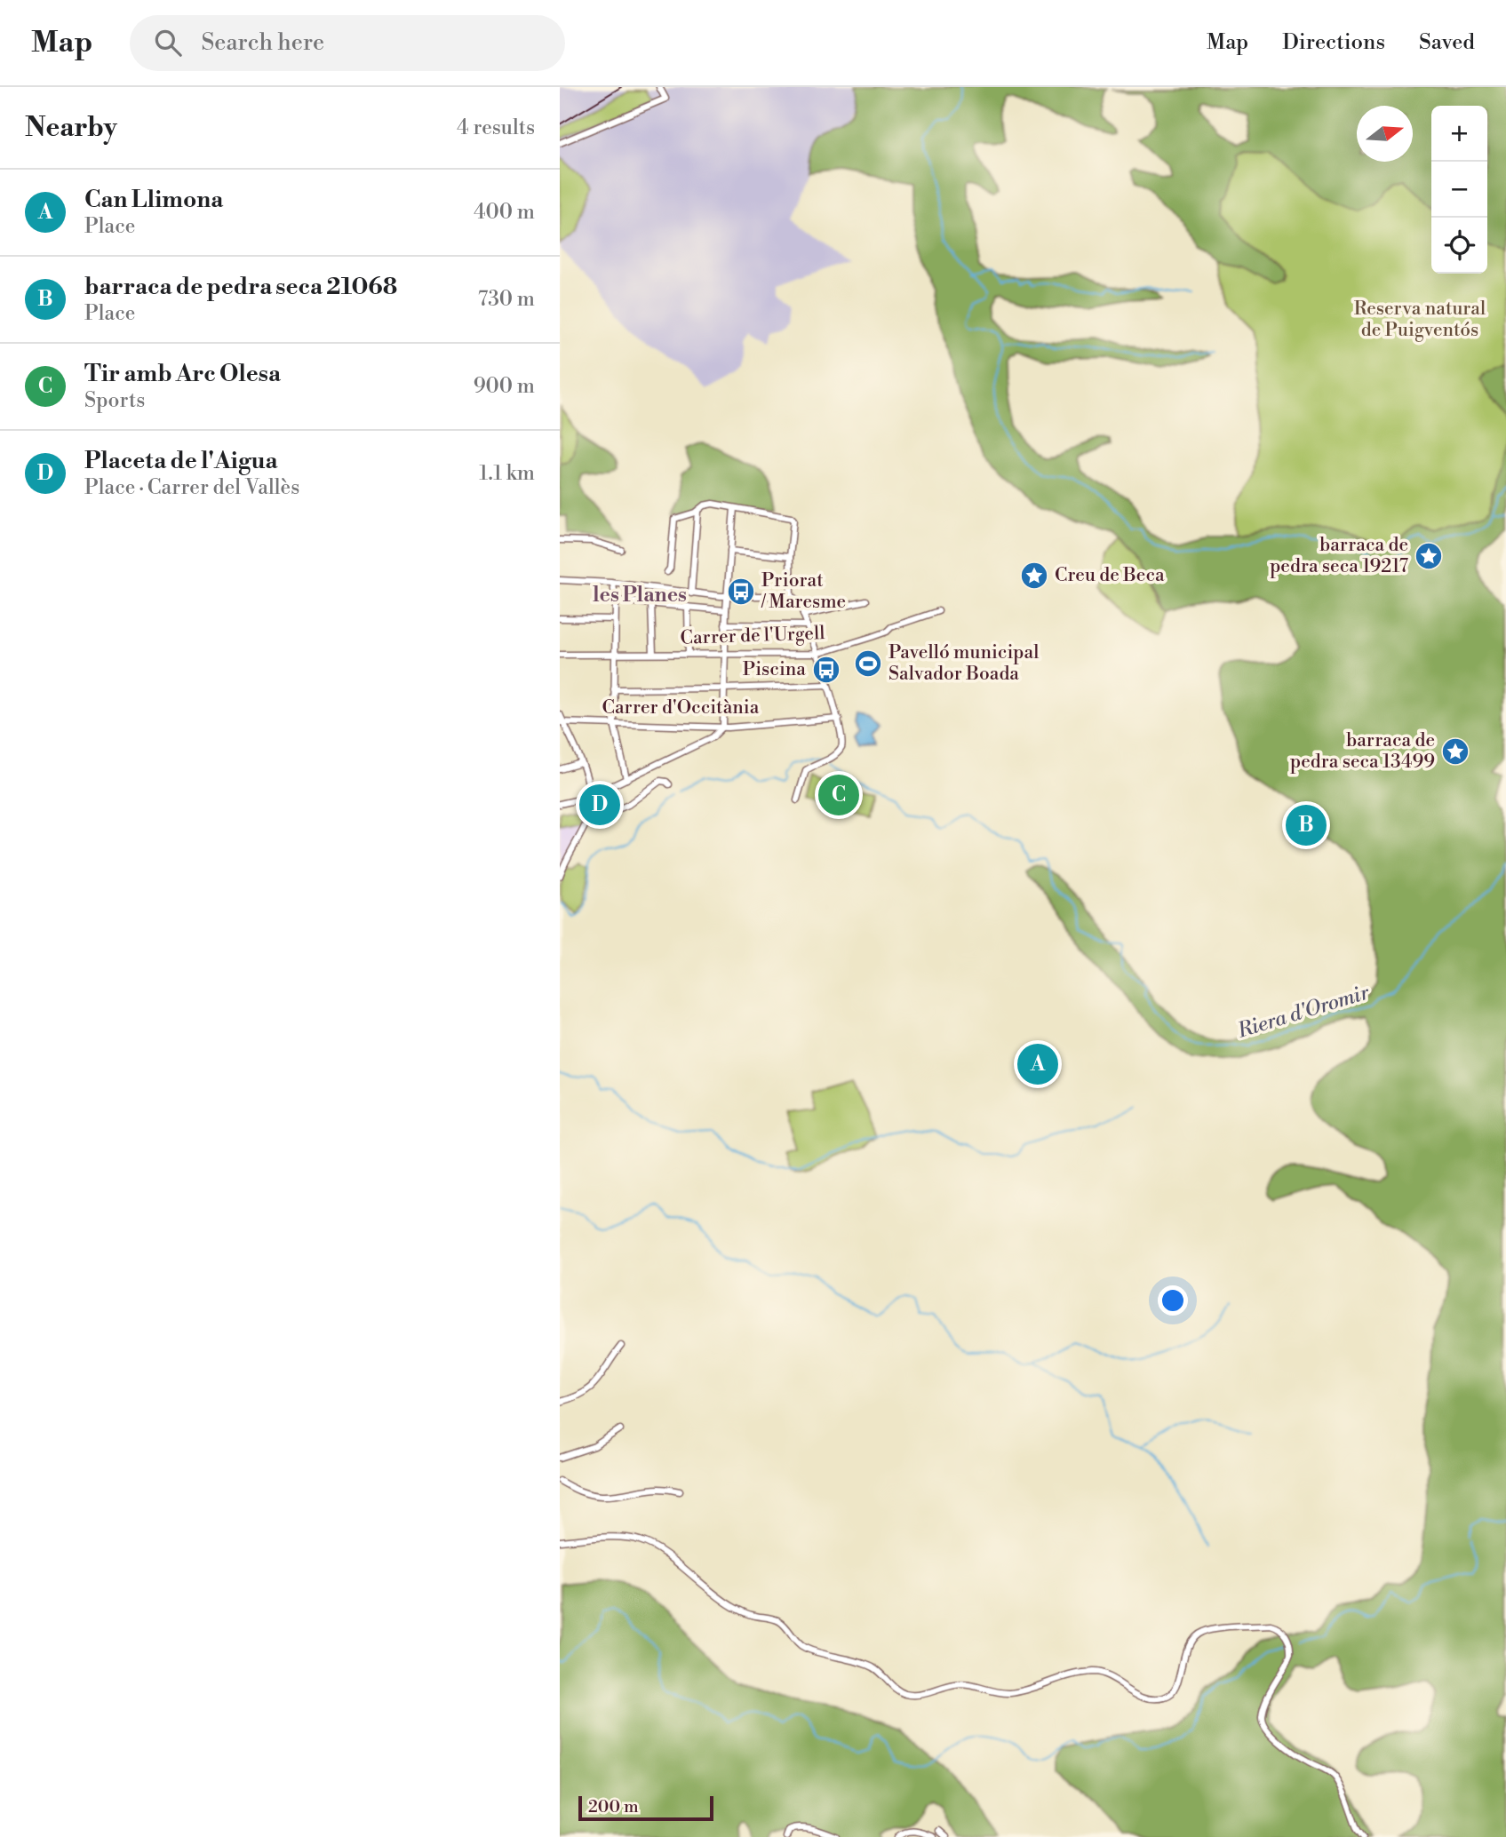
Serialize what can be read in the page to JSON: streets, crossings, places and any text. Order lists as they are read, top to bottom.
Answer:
{
  "streets": {
    "street": ["Carrer de l'Urgell", "Carrer d'Occitània"]
  },
  "districts": ["les Planes"],
  "water": ["Riera d'Oromir"],
  "parks": ["Reserva natural de Puigventós"],
  "places": {
    "place": ["barraca de pedra seca 19217", "Creu de Beca", "barraca de pedra seca 13499"],
    "bus stop": ["Priorat / Maresme", "Piscina"],
    "sports": ["Pavelló municipal Salvador Boada"]
  },
  "scale_bar": "200 m",
  "north": "right",
  "page": {
    "header": "Map",
    "search": "Search here",
    "nav": ["Map", "Directions", "Saved"],
    "heading": ["Nearby", "4 results"],
    "map_buttons": ["+", "−"],
    "list": [
      {
        "mark": "A",
        "name": "Can Llimona",
        "note": "Place",
        "value": "400 m"
      },
      {
        "mark": "B",
        "name": "barraca de pedra seca 21068",
        "note": "Place",
        "value": "730 m"
      },
      {
        "mark": "C",
        "name": "Tir amb Arc Olesa",
        "note": "Sports",
        "value": "900 m"
      },
      {
        "mark": "D",
        "name": "Placeta de l'Aigua",
        "note": "Place · Carrer del Vallès",
        "value": "1.1 km"
      }
    ],
    "pins": [
      "C",
      "D",
      "B",
      "A"
    ],
    "scale": "200 m"
  }
}
